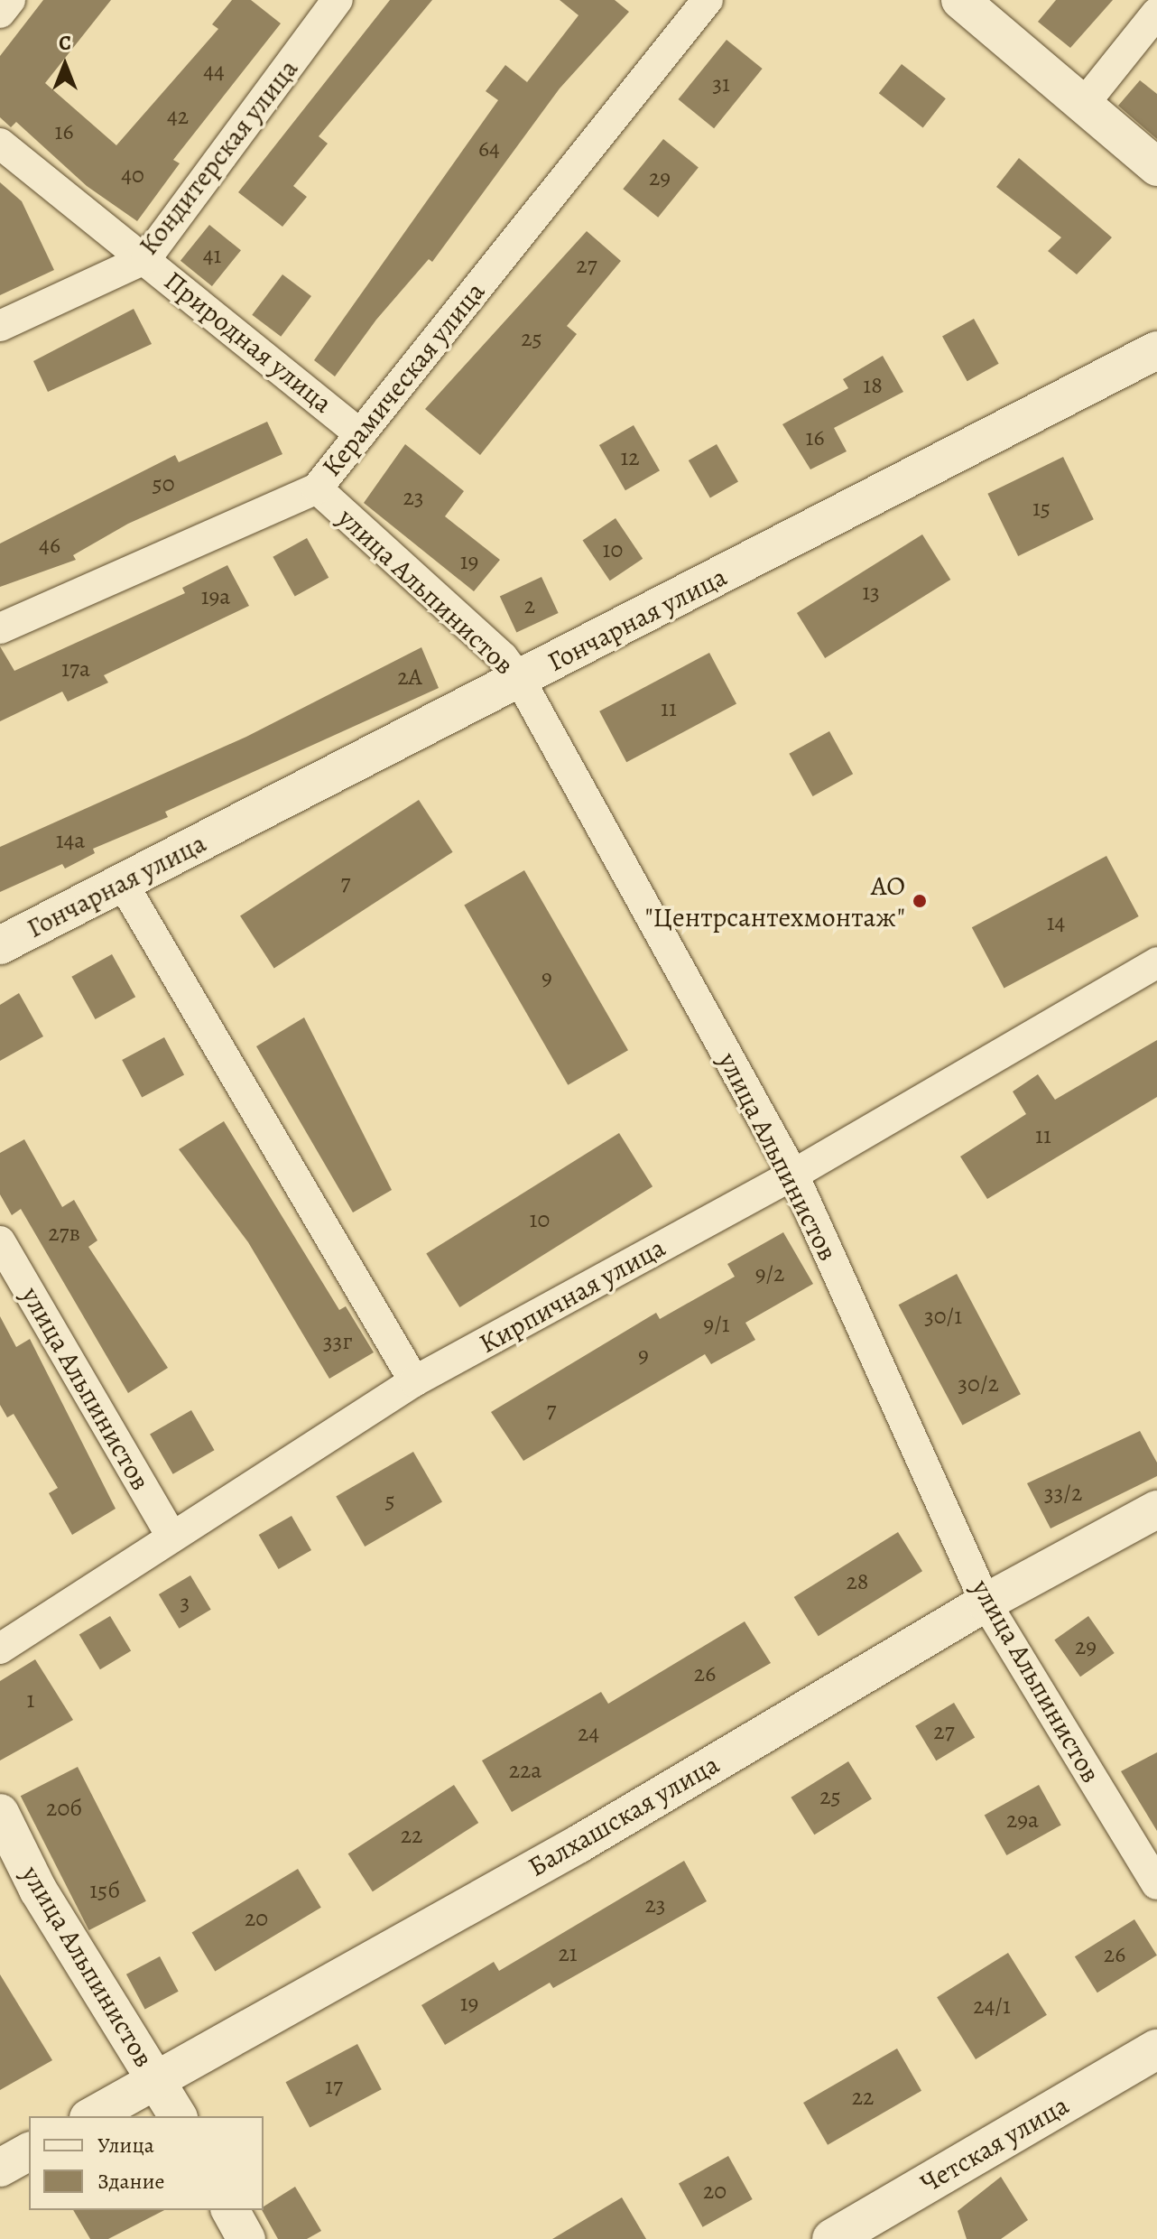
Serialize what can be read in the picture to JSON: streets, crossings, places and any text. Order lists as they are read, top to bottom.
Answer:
{
  "streets": {
    "main road": ["Четская улица"],
    "street": [
      "Кондитерская улица",
      "Природная улица",
      "Керамическая улица",
      "улица Альпинистов",
      "Гончарная улица",
      "Кирпичная улица",
      "Балхашская улица"
    ]
  },
  "crossings": [
    ["Кондитерская улица", "Природная улица"],
    ["Природная улица", "Керамическая улица"],
    ["Керамическая улица", "улица Альпинистов"],
    ["улица Альпинистов", "Гончарная улица"],
    ["улица Альпинистов", "Кирпичная улица"],
    ["улица Альпинистов", "Балхашская улица"]
  ],
  "places": ["АО \"Центрсантехмонтаж\""],
  "house_numbers": [
    "44",
    "31",
    "42",
    "16",
    "64",
    "40",
    "29",
    "41",
    "27",
    "25",
    "18",
    "16",
    "12",
    "50",
    "23",
    "15",
    "46",
    "10",
    "19",
    "13",
    "19а",
    "2",
    "17а",
    "2А",
    "11",
    "14а",
    "7",
    "14",
    "9",
    "11",
    "10",
    "27в",
    "9/2",
    "30/1",
    "9/1",
    "33г",
    "9",
    "30/2",
    "7",
    "33/2",
    "5",
    "28",
    "3",
    "29",
    "26",
    "1",
    "27",
    "24",
    "22а",
    "25",
    "20б",
    "29а",
    "22",
    "15б",
    "23",
    "20",
    "21",
    "26",
    "19",
    "24/1",
    "17",
    "22",
    "20"
  ],
  "legend": ["Улица", "Здание"],
  "north": "top"
}
